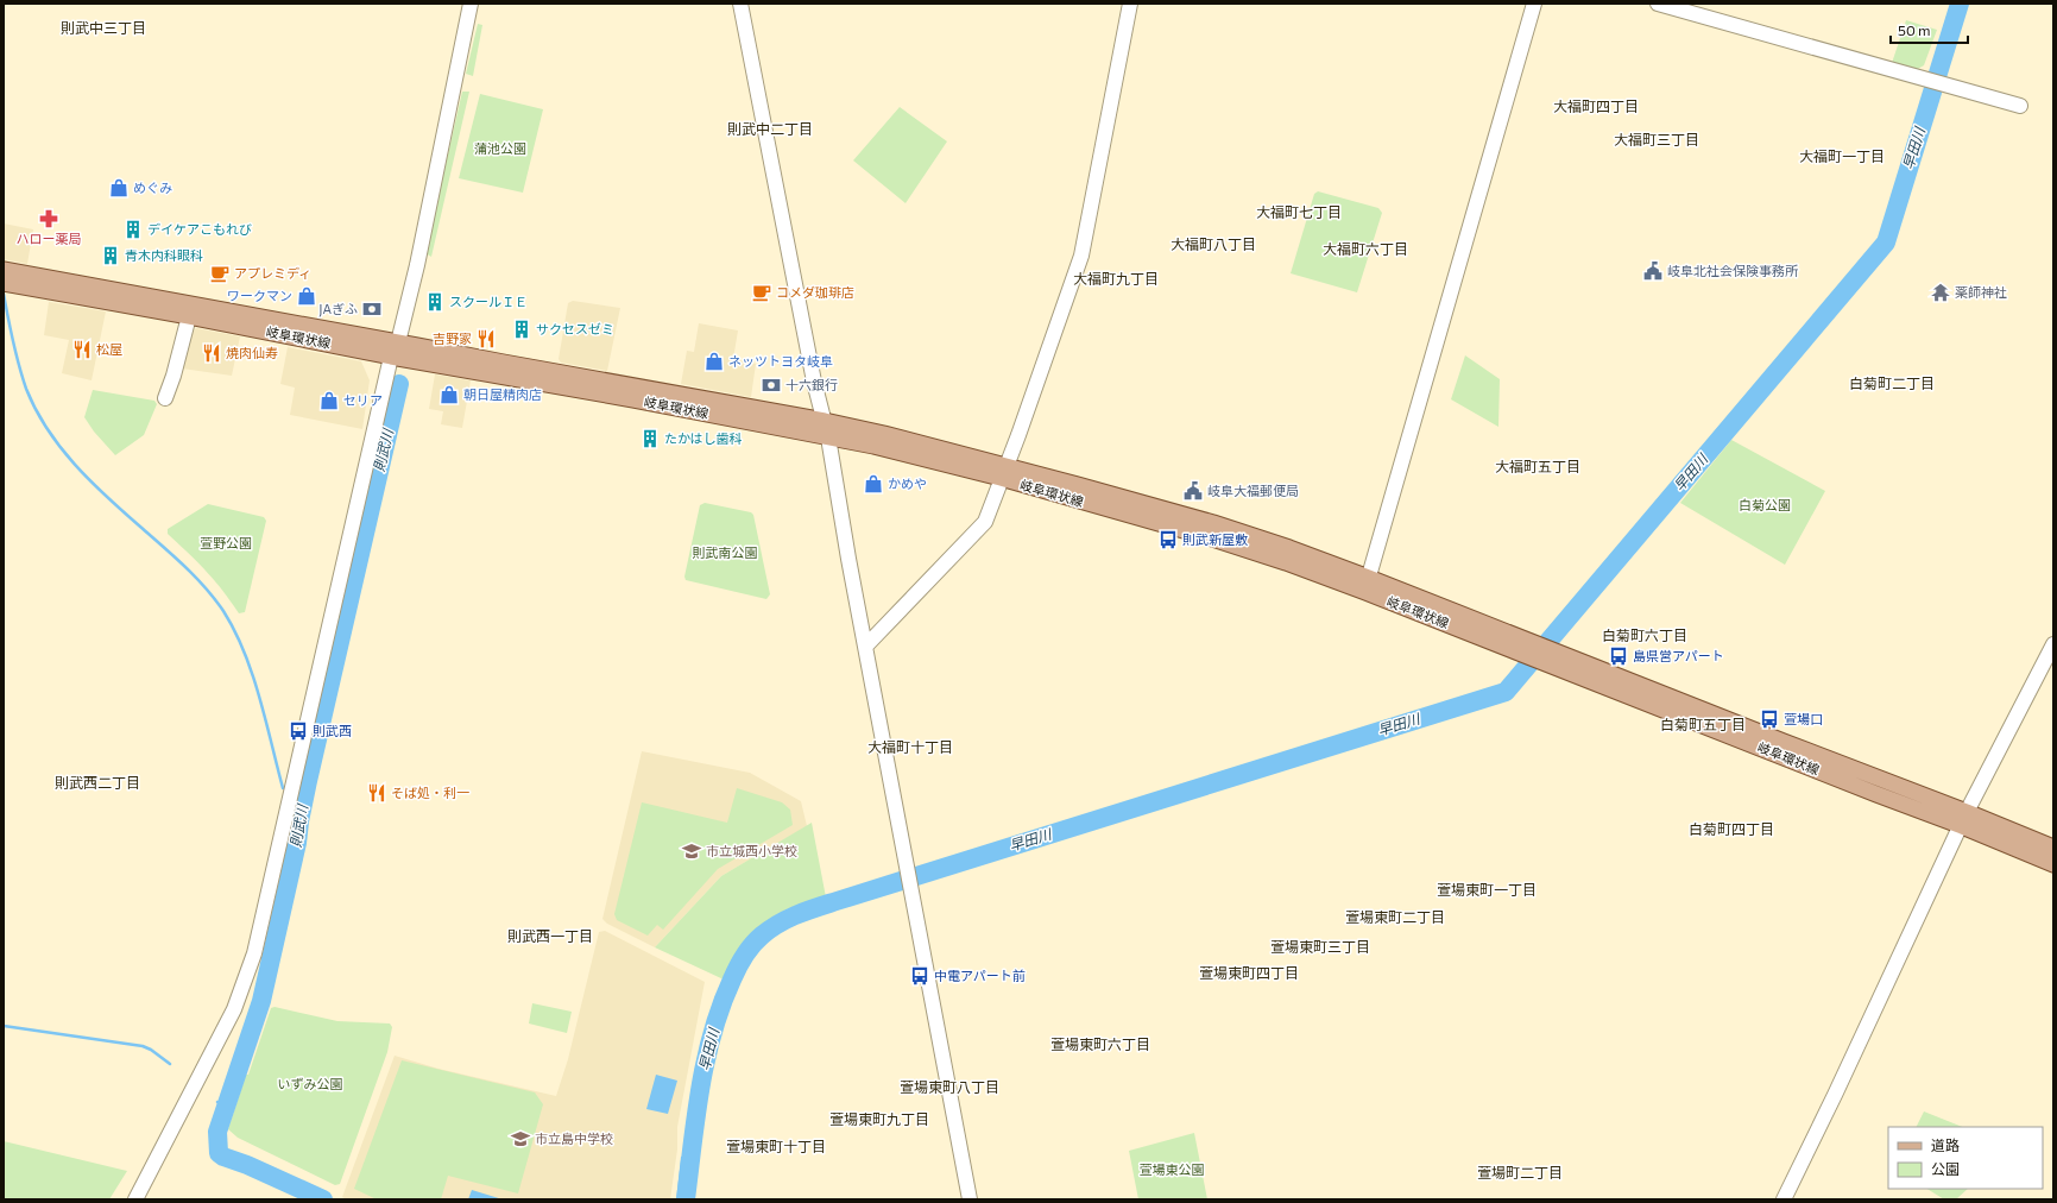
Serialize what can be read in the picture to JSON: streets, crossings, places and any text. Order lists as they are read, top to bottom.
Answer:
{
  "streets": {
    "main road": ["岐阜環状線"]
  },
  "districts": [
    "則武中三丁目",
    "大福町四丁目",
    "則武中二丁目",
    "大福町三丁目",
    "大福町一丁目",
    "大福町七丁目",
    "大福町八丁目",
    "大福町六丁目",
    "大福町九丁目",
    "白菊町二丁目",
    "大福町五丁目",
    "白菊町六丁目",
    "白菊町五丁目",
    "大福町十丁目",
    "則武西二丁目",
    "白菊町四丁目",
    "萱場東町一丁目",
    "萱場東町二丁目",
    "則武西一丁目",
    "萱場東町三丁目",
    "萱場東町四丁目",
    "萱場東町六丁目",
    "萱場東町八丁目",
    "萱場東町九丁目",
    "萱場東町十丁目",
    "萱場町二丁目"
  ],
  "water": ["早田川", "則武川"],
  "parks": [
    "蒲池公園",
    "白菊公園",
    "萱野公園",
    "則武南公園",
    "いずみ公園",
    "萱場東公園"
  ],
  "places": {
    "shop": [
      "めぐみ",
      "ワークマン",
      "ネッツトヨタ岐阜",
      "朝日屋精肉店",
      "セリア",
      "かめや"
    ],
    "pharmacy": ["ハロー薬局"],
    "building": [
      "デイケアこもれび",
      "青木内科眼科",
      "スクールＩＥ",
      "サクセスゼミ",
      "たかはし歯科"
    ],
    "public building": ["岐阜北社会保険事務所", "岐阜大福郵便局"],
    "cafe": ["アプレミディ", "コメダ珈琲店"],
    "temple": ["薬師神社"],
    "bank": ["JAぎふ", "十六銀行"],
    "restaurant": [
      "吉野家",
      "松屋",
      "焼肉仙寿",
      "そば処・利一"
    ],
    "bus stop": [
      "則武新屋敷",
      "島県営アパート",
      "萱場口",
      "則武西",
      "中電アパート前"
    ],
    "school or university": ["市立城西小学校", "市立島中学校"]
  },
  "legend": ["道路", "公園"],
  "scale_bar": "50 m"
}
